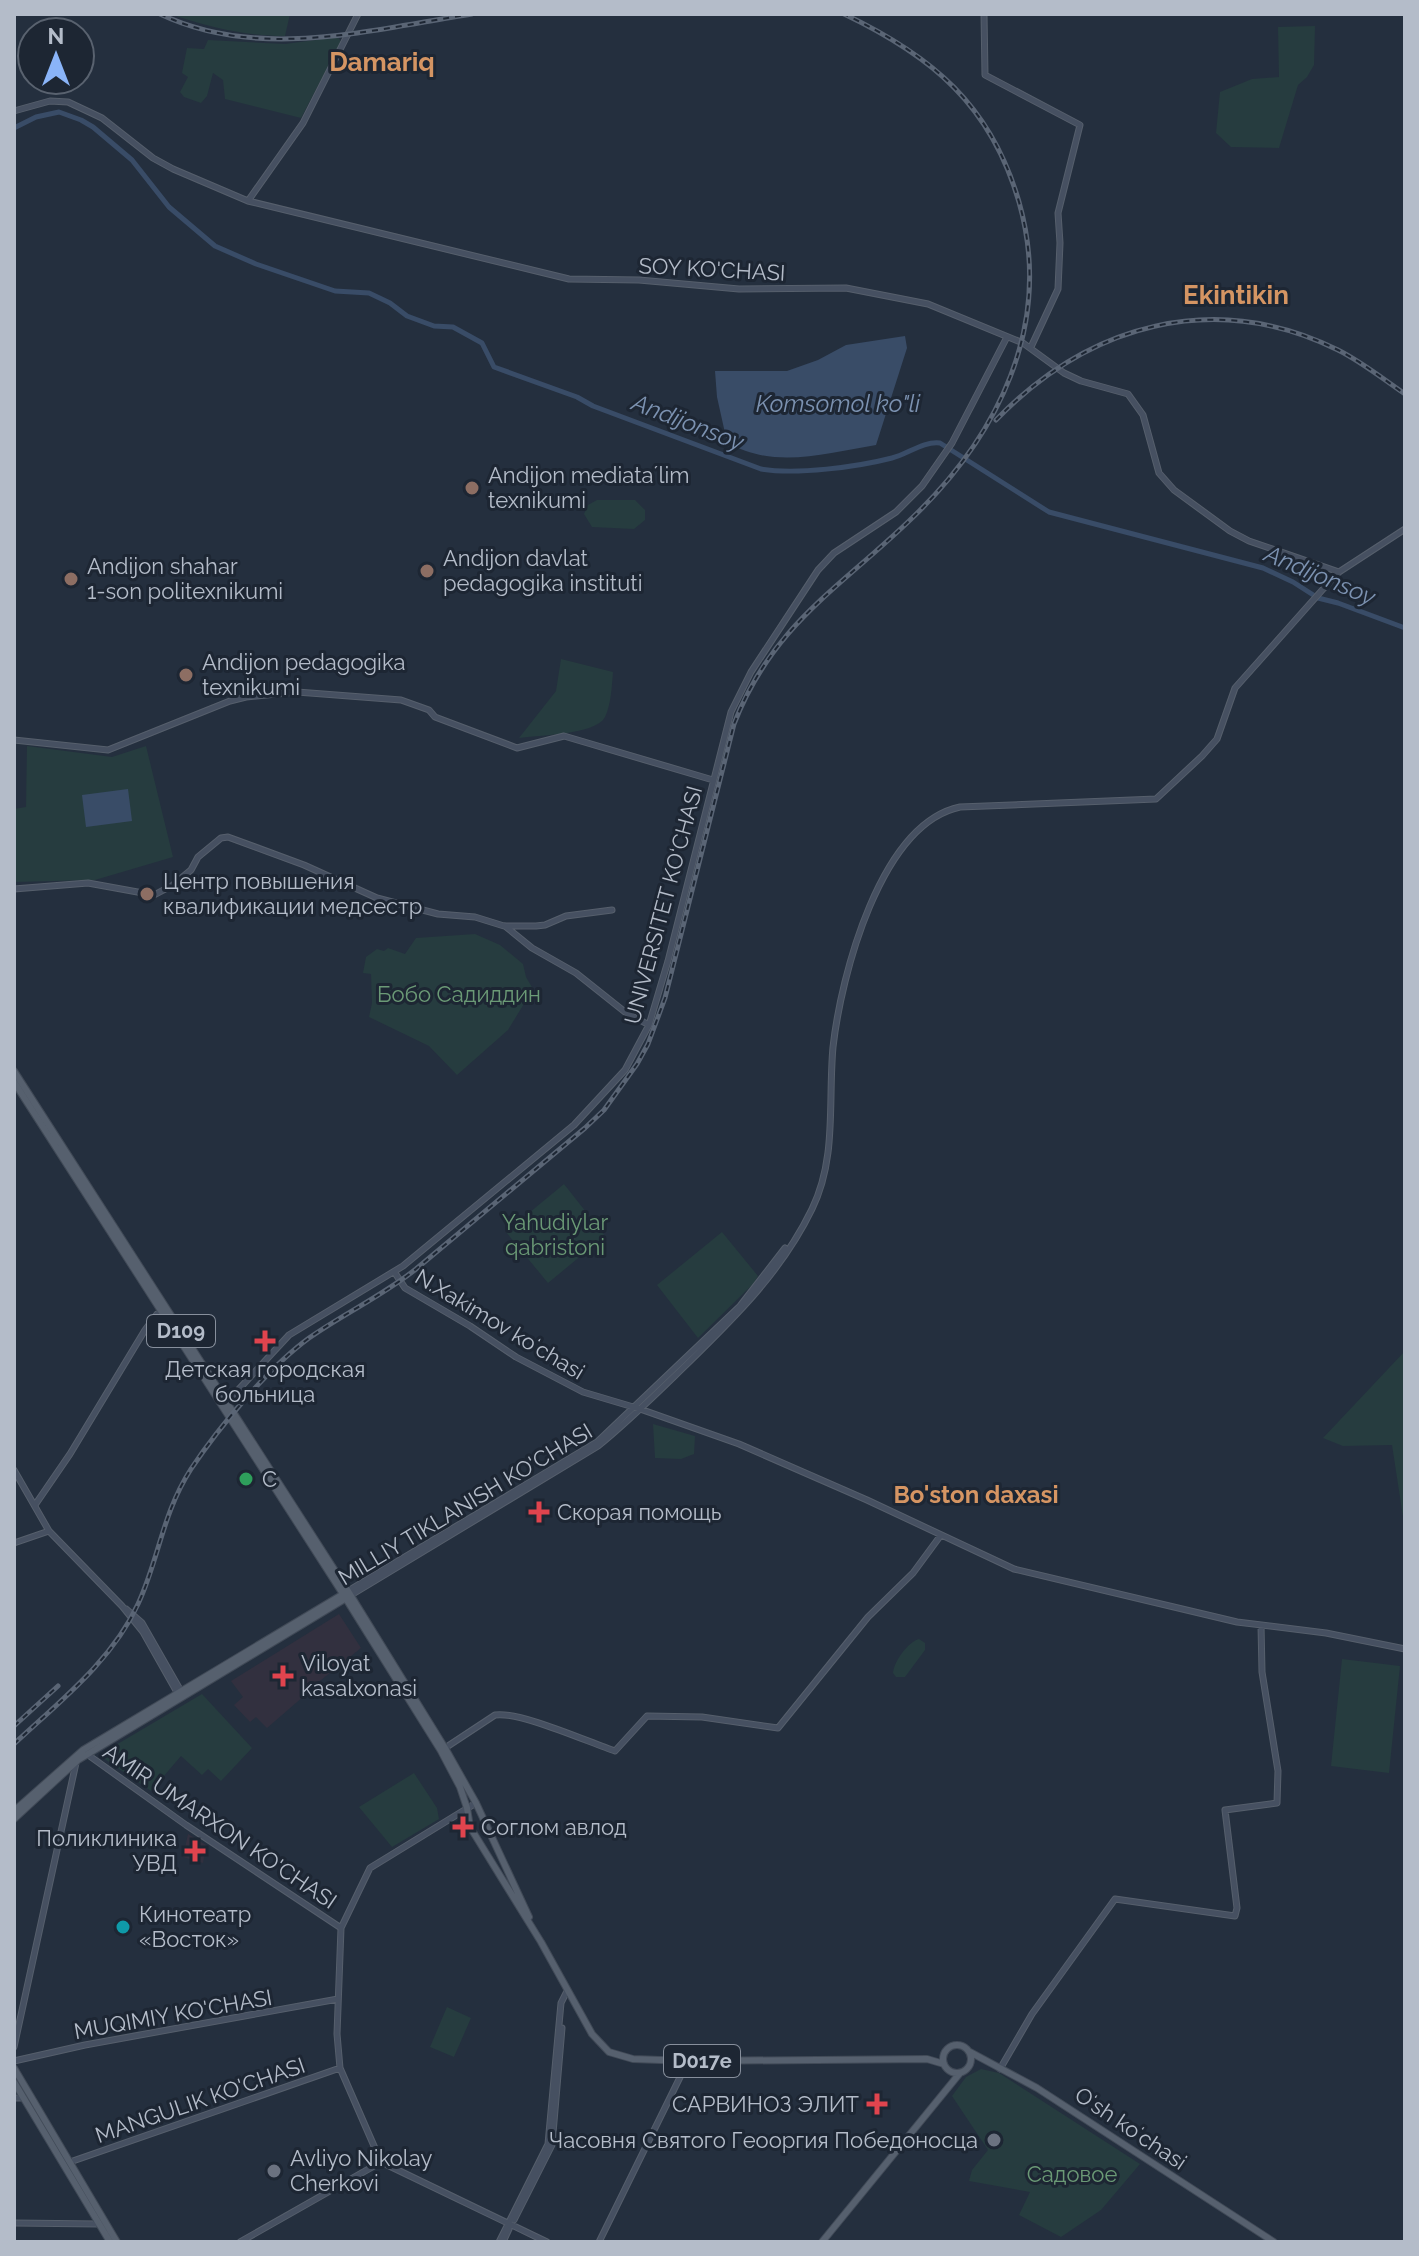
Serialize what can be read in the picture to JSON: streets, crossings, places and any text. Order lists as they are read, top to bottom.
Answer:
{
  "streets": {
    "main road": [
      "SOY KO'CHASI",
      "UNIVERSITET KО‘CHASI",
      "N.Xakimov koʻchasi",
      "D109",
      "MILLIY TIKLANISH KO'CHASI",
      "AMIR UMARXON KO'CHASI",
      "MUQIMIY KO'CHASI",
      "D017e",
      "MANGULIK KO'CHASI",
      "Oʻsh koʻchasi"
    ]
  },
  "crossings": [
    ["SOY KO'CHASI", "UNIVERSITET KО‘CHASI"],
    ["SOY KO'CHASI", "MILLIY TIKLANISH KO'CHASI"],
    ["UNIVERSITET KО‘CHASI", "N.Xakimov koʻchasi"],
    ["UNIVERSITET KО‘CHASI", "D109"],
    ["N.Xakimov koʻchasi", "MILLIY TIKLANISH KO'CHASI"],
    ["D109", "MILLIY TIKLANISH KO'CHASI"],
    ["D109", "D017e"],
    ["MILLIY TIKLANISH KO'CHASI", "AMIR UMARXON KO'CHASI"],
    ["MILLIY TIKLANISH KO'CHASI", "D017e"],
    ["D017e", "Oʻsh koʻchasi"]
  ],
  "districts": ["Damariq", "Ekintikin", "Bo'ston daxasi"],
  "water": ["Komsomol ko\"li", "Andijonsoy"],
  "parks": ["Бобо Садиддин", "Yahudiylar qabristoni", "Садовое"],
  "places": {
    "other": [
      "Andijon mediataʼlim texnikumi",
      "Andijon davlat pedagogika instituti",
      "Andijon shahar 1-son politexnikumi",
      "Andijon pedagogika texnikumi",
      "Центр повышения квалификации медсестр",
      "С",
      "Кинотеатр «Восток»",
      "Часовня Святого Геооргия Победоносца",
      "Avliyo Nikolay Cherkovi"
    ],
    "health": [
      "Детская городская больница",
      "Скорая помощь",
      "Viloyat kasalxonasi",
      "Соглом авлод",
      "Поликлиника УВД",
      "САРВИНОЗ ЭЛИТ"
    ]
  },
  "north": "top"
}
